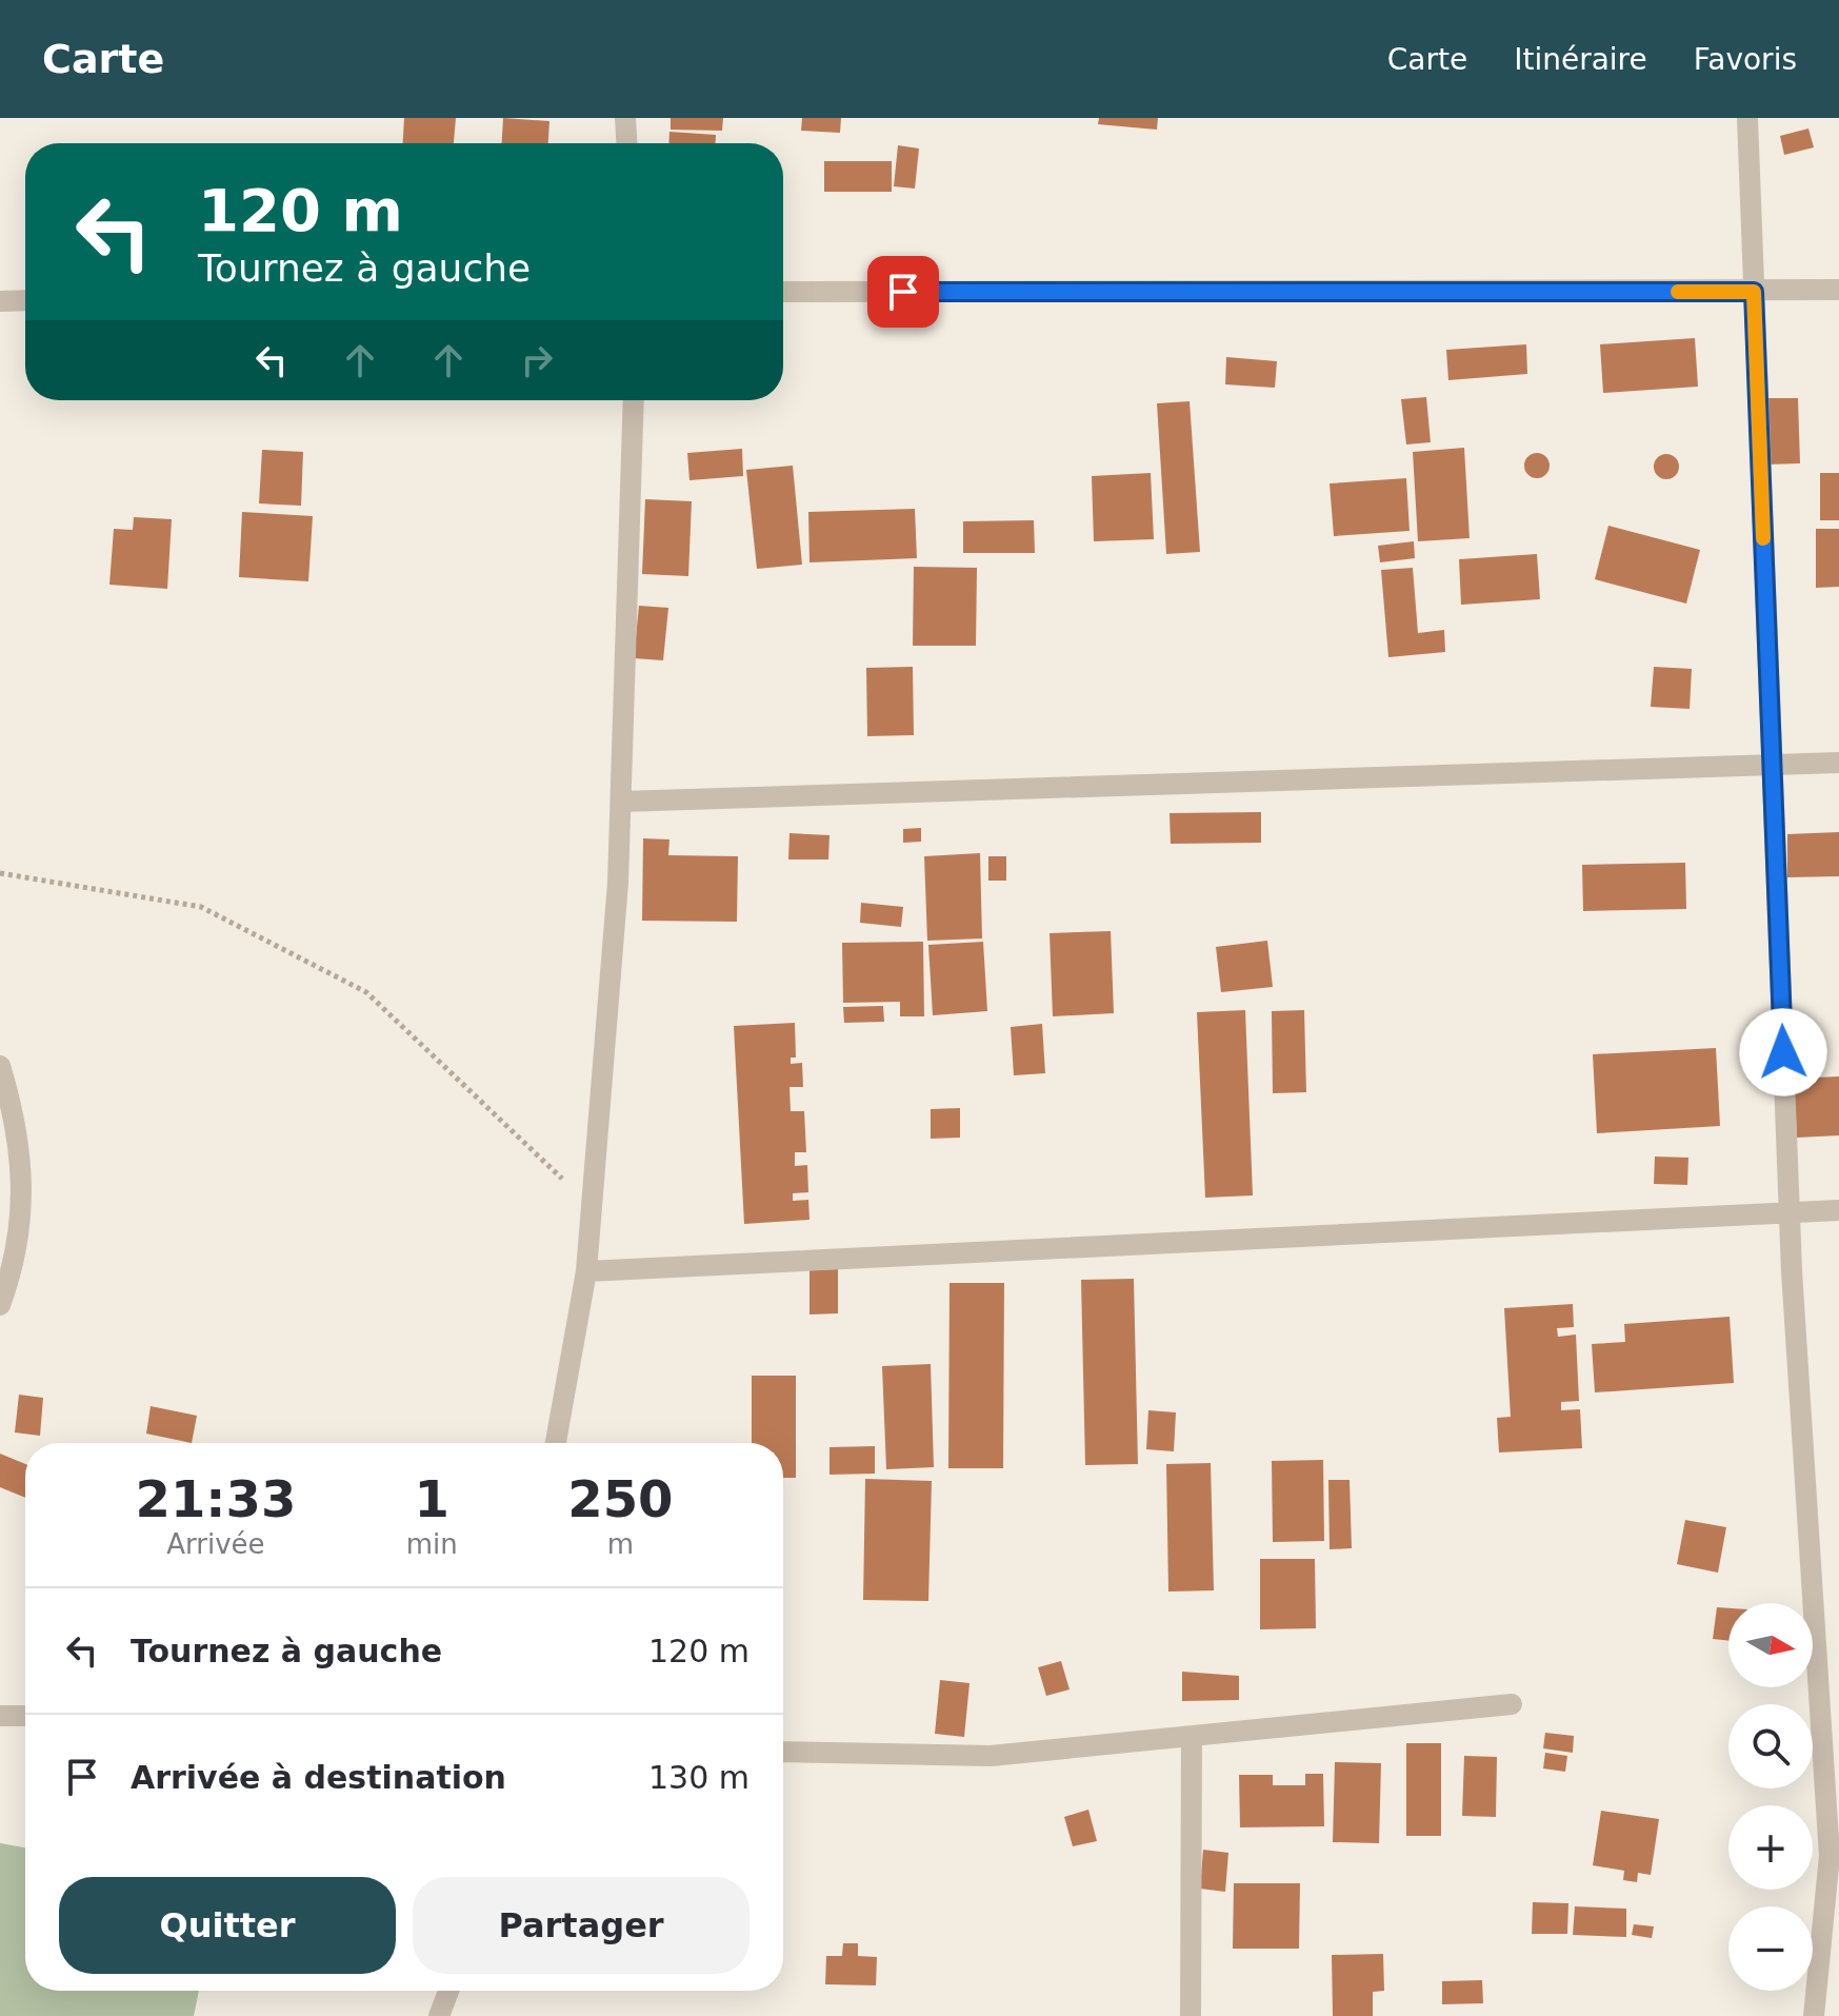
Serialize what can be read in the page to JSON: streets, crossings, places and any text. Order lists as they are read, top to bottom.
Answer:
{
  "north": "right",
  "page": {
    "header": "Carte",
    "nav": ["Carte", "Itinéraire", "Favoris"],
    "turn": ["120 m", "Tournez à gauche"],
    "eta": [
      "21:33",
      "Arrivée",
      "1",
      "min",
      "250",
      "m"
    ],
    "list": [
      {
        "name": "Tournez à gauche",
        "value": "120 m"
      },
      {
        "name": "Arrivée à destination",
        "value": "130 m"
      }
    ],
    "map_buttons": ["+", "−"],
    "buttons": ["Quitter", "Partager"]
  }
}
